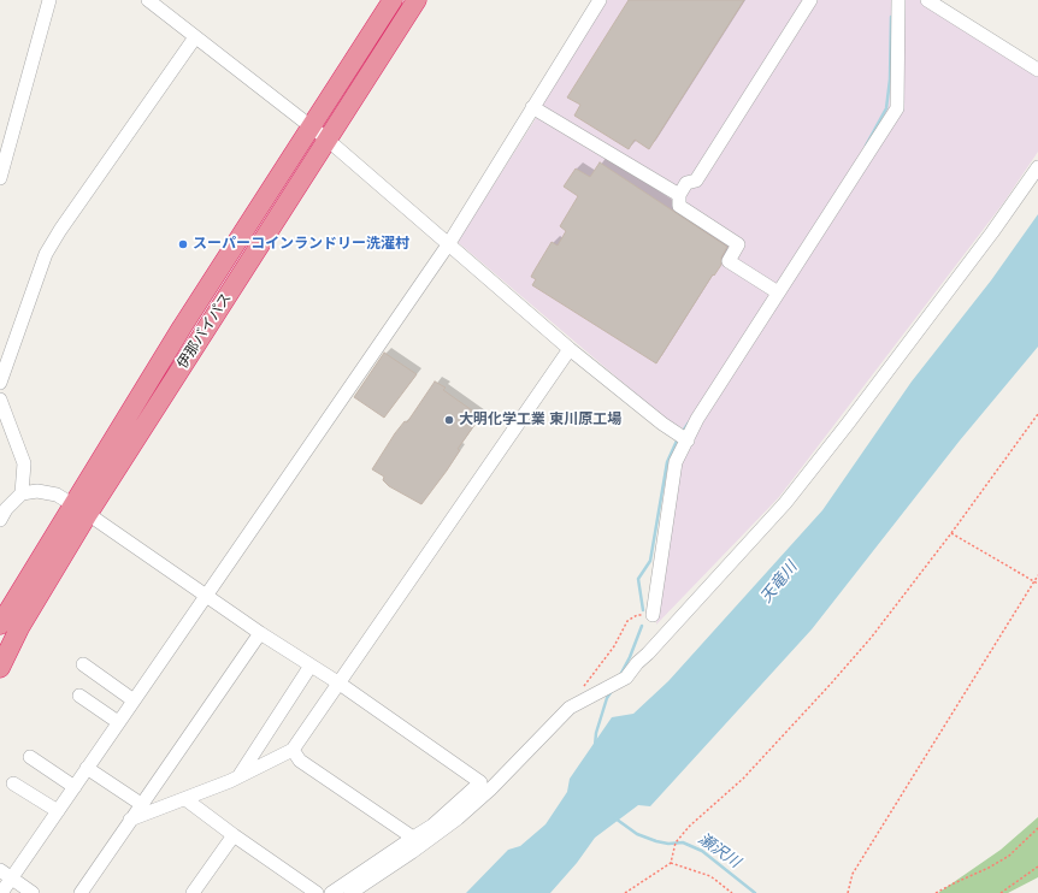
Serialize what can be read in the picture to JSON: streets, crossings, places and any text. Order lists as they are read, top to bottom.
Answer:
{
  "streets": {
    "highway": ["伊那バイパス"]
  },
  "water": ["天竜川", "瀬沢川"],
  "places": ["スーパーコインランドリー洗濯村", "大明化学工業 東川原工場"]
}
